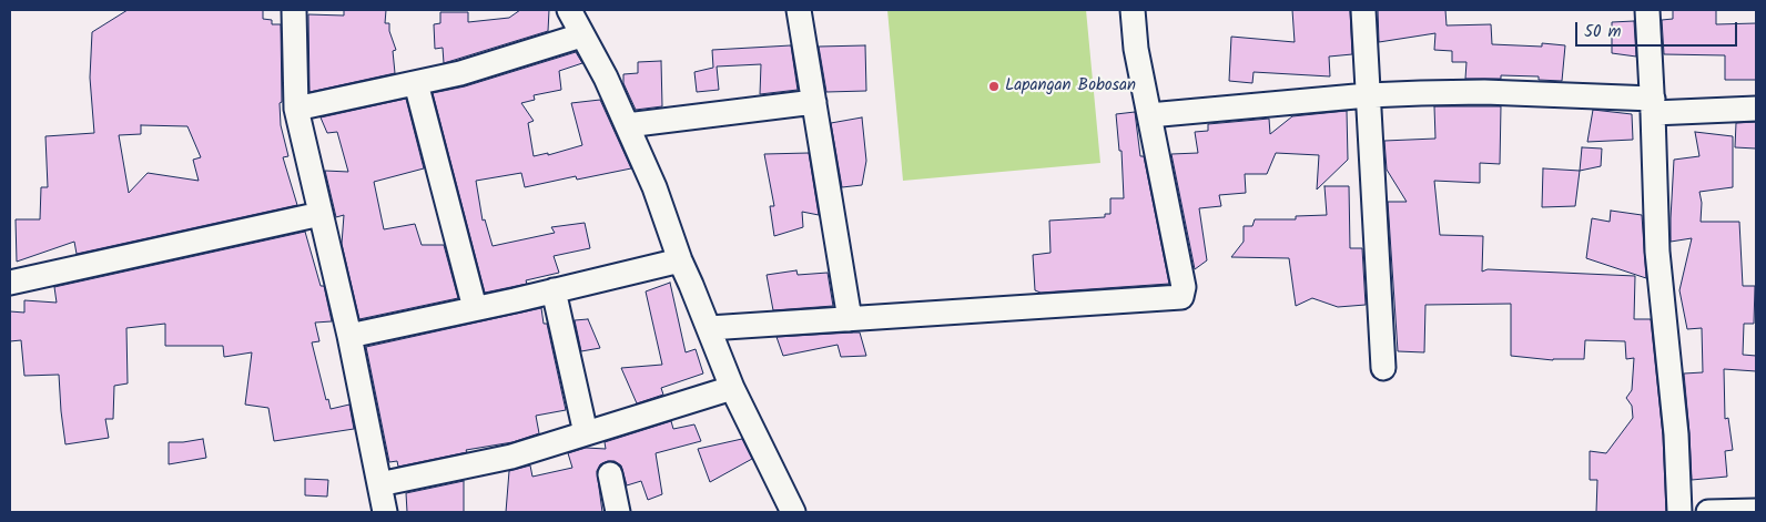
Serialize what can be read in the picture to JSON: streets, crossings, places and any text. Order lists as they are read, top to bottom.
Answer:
{
  "places": ["Lapangan Bobosan"],
  "scale_bar": "50 m"
}
